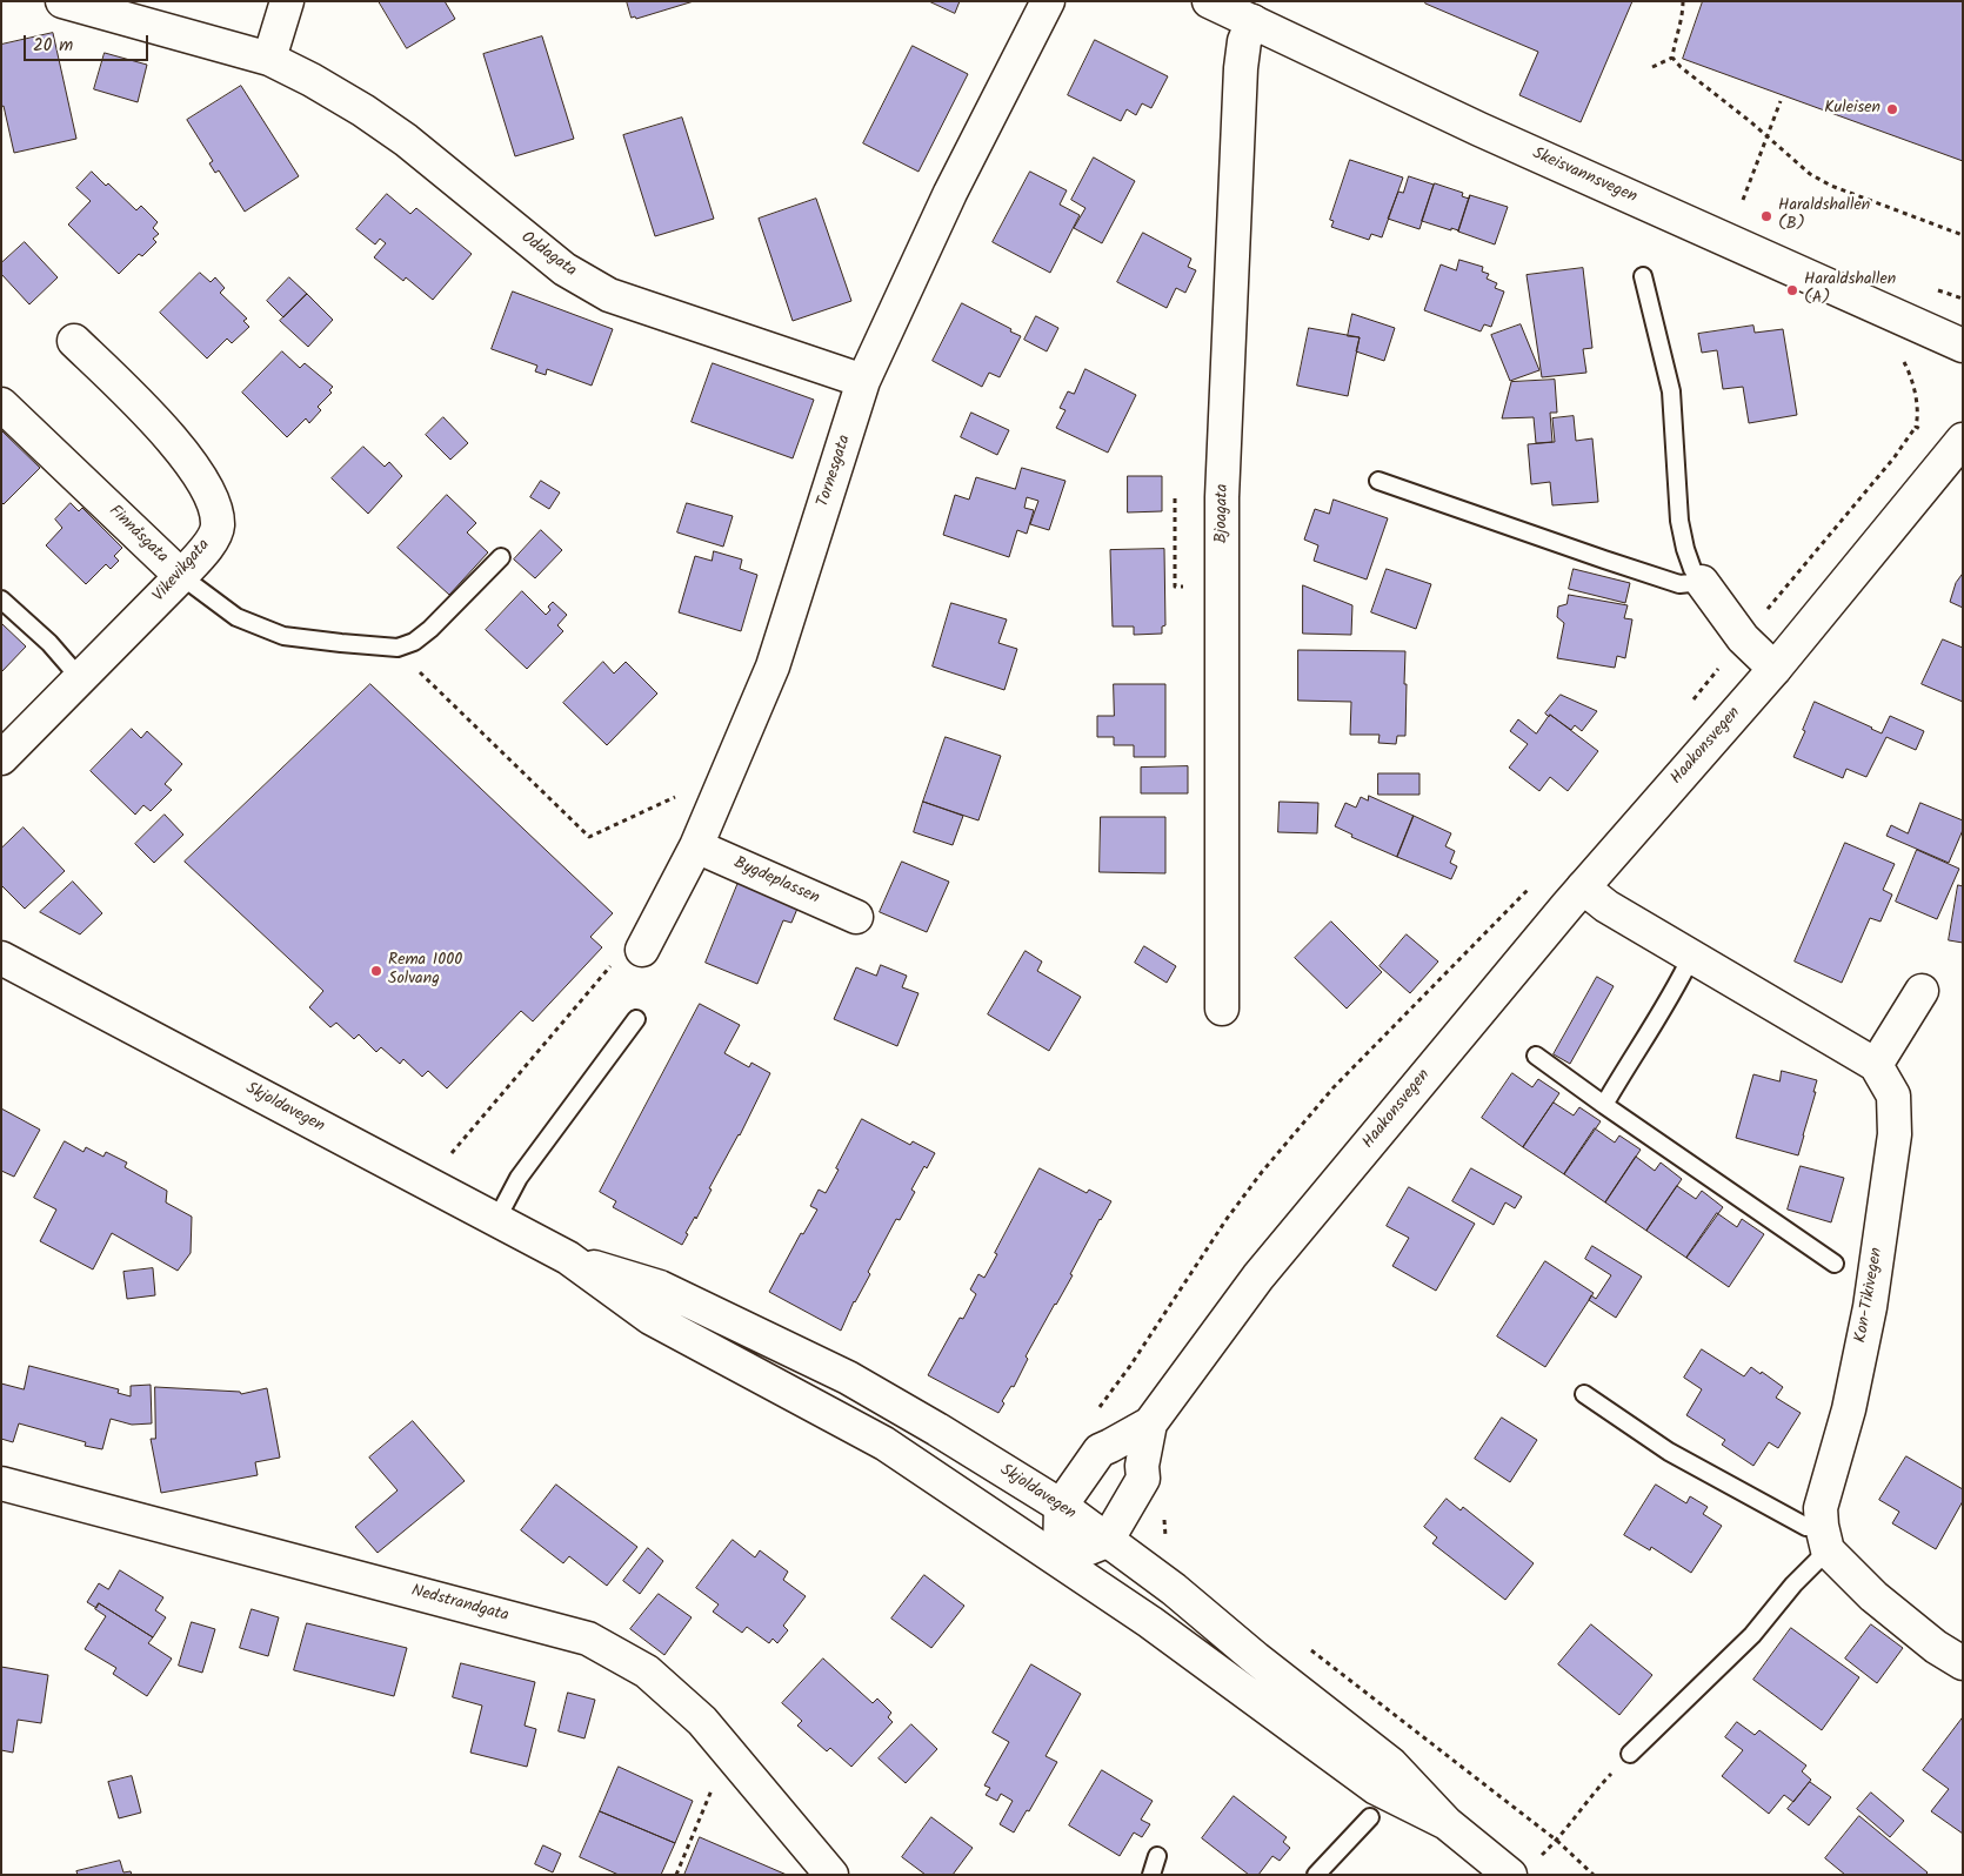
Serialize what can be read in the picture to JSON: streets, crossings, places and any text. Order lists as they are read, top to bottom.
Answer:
{
  "streets": {
    "street": [
      "Skeisvannsvegen",
      "Oddagata",
      "Tornesgata",
      "Bjoagata",
      "Finnåsgata",
      "Vikevikgata",
      "Haakonsvegen",
      "Bygdeplassen",
      "Skjoldavegen",
      "Kon-Tikivegen",
      "Nedstrandgata"
    ]
  },
  "crossings": [
    ["Skeisvannsvegen", "Bjoagata"],
    ["Oddagata", "Tornesgata"],
    ["Tornesgata", "Bygdeplassen"],
    ["Finnåsgata", "Vikevikgata"],
    ["Haakonsvegen", "Skjoldavegen"],
    ["Haakonsvegen", "Kon-Tikivegen"]
  ],
  "places": [
    "Kuleisen",
    "Haraldshallen (B)",
    "Haraldshallen (A)",
    "Rema 1000 Solvang"
  ],
  "scale_bar": "20 m"
}
